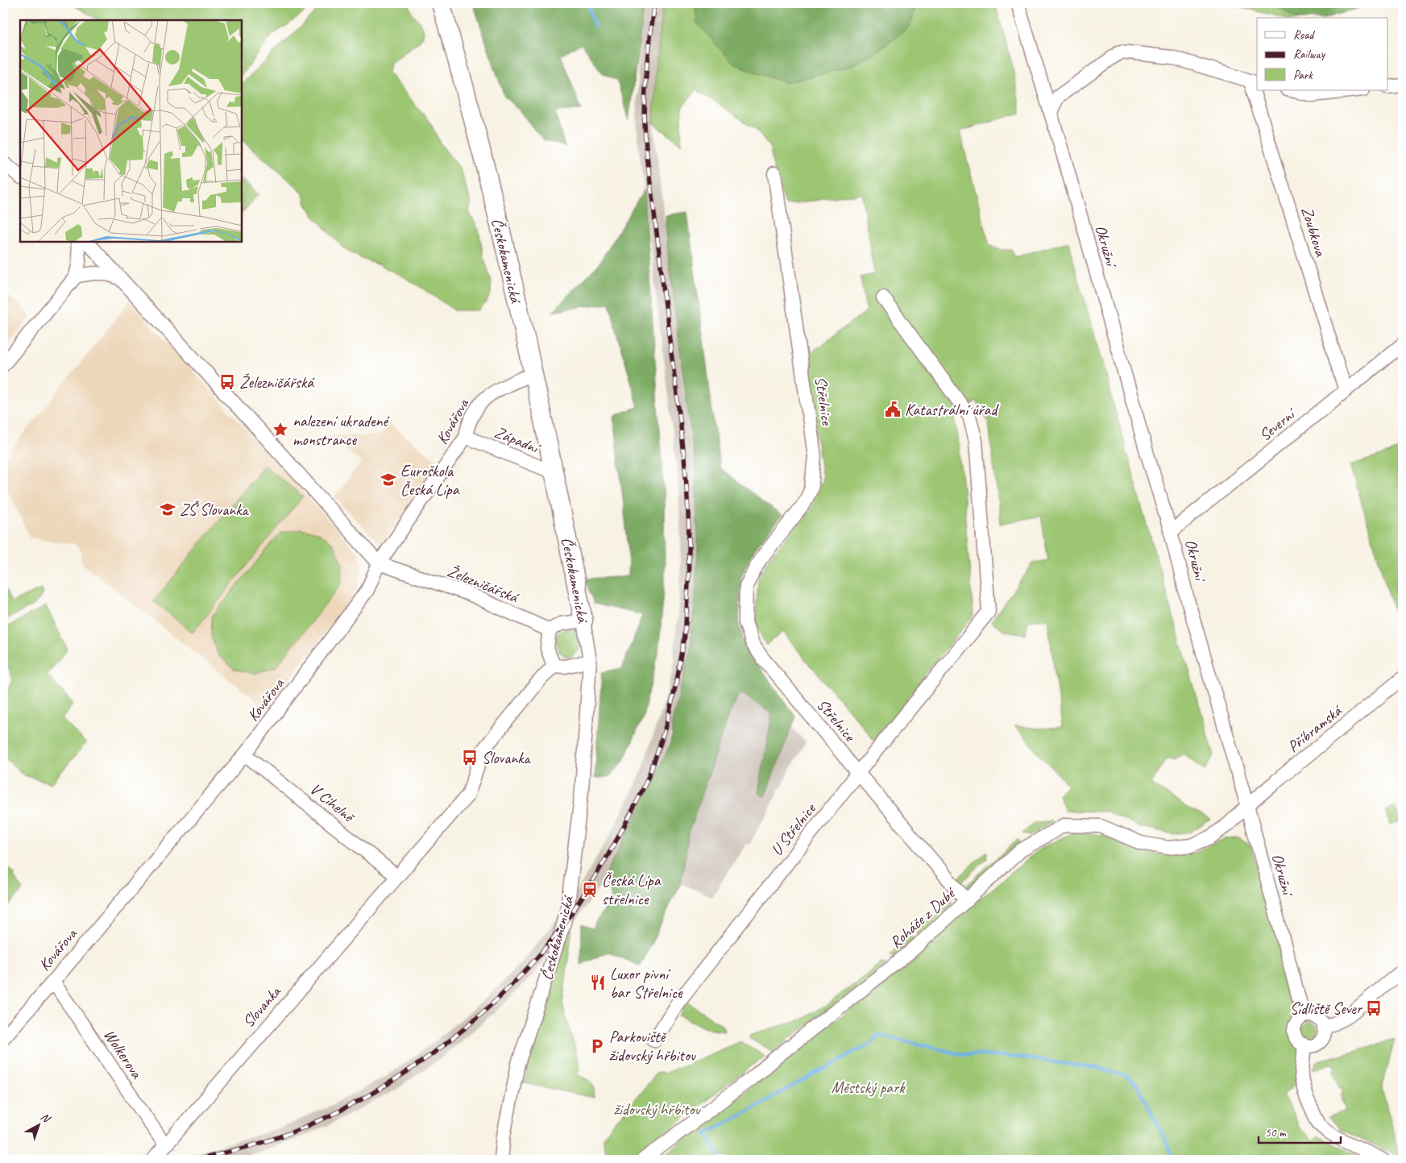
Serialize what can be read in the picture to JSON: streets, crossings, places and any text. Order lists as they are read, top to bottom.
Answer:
{
  "streets": {
    "street": [
      "Zoubkova",
      "Okružní",
      "Českokamenická",
      "Střelnice",
      "Kovářova",
      "Severní",
      "Západní",
      "Železničářská",
      "Příbramská",
      "V Cihelně",
      "U Střelnice",
      "Roháče z Dubé",
      "Slovanka",
      "Wolkerova"
    ]
  },
  "crossings": [
    ["Zoubkova", "Severní"],
    ["Okružní", "Severní"],
    ["Okružní", "Příbramská"],
    ["Okružní", "Roháče z Dubé"],
    ["Českokamenická", "Kovářova"],
    ["Českokamenická", "Západní"],
    ["Střelnice", "U Střelnice"],
    ["Kovářova", "Západní"],
    ["Kovářova", "Železničářská"],
    ["Kovářova", "V Cihelně"],
    ["Kovářova", "Wolkerova"],
    ["Příbramská", "Roháče z Dubé"],
    ["V Cihelně", "Slovanka"],
    ["Slovanka", "Wolkerova"]
  ],
  "parks": ["Městský park", "židovský hřbitov"],
  "places": {
    "bus stop": ["Železničářská", "Slovanka", "Sídliště Sever"],
    "public building": ["Katastrální úřad"],
    "place": ["nalezení ukradené monstrance"],
    "school or university": ["Euroškola Česká Lípa", "ZŠ Slovanka"],
    "station": ["Česká Lípa střelnice"],
    "restaurant": ["Luxor pivní bar Střelnice"],
    "parking": ["Parkoviště židovský hřbitov"]
  },
  "legend": ["Road", "Railway", "Park"],
  "scale_bar": "50 m",
  "north": "top right"
}
